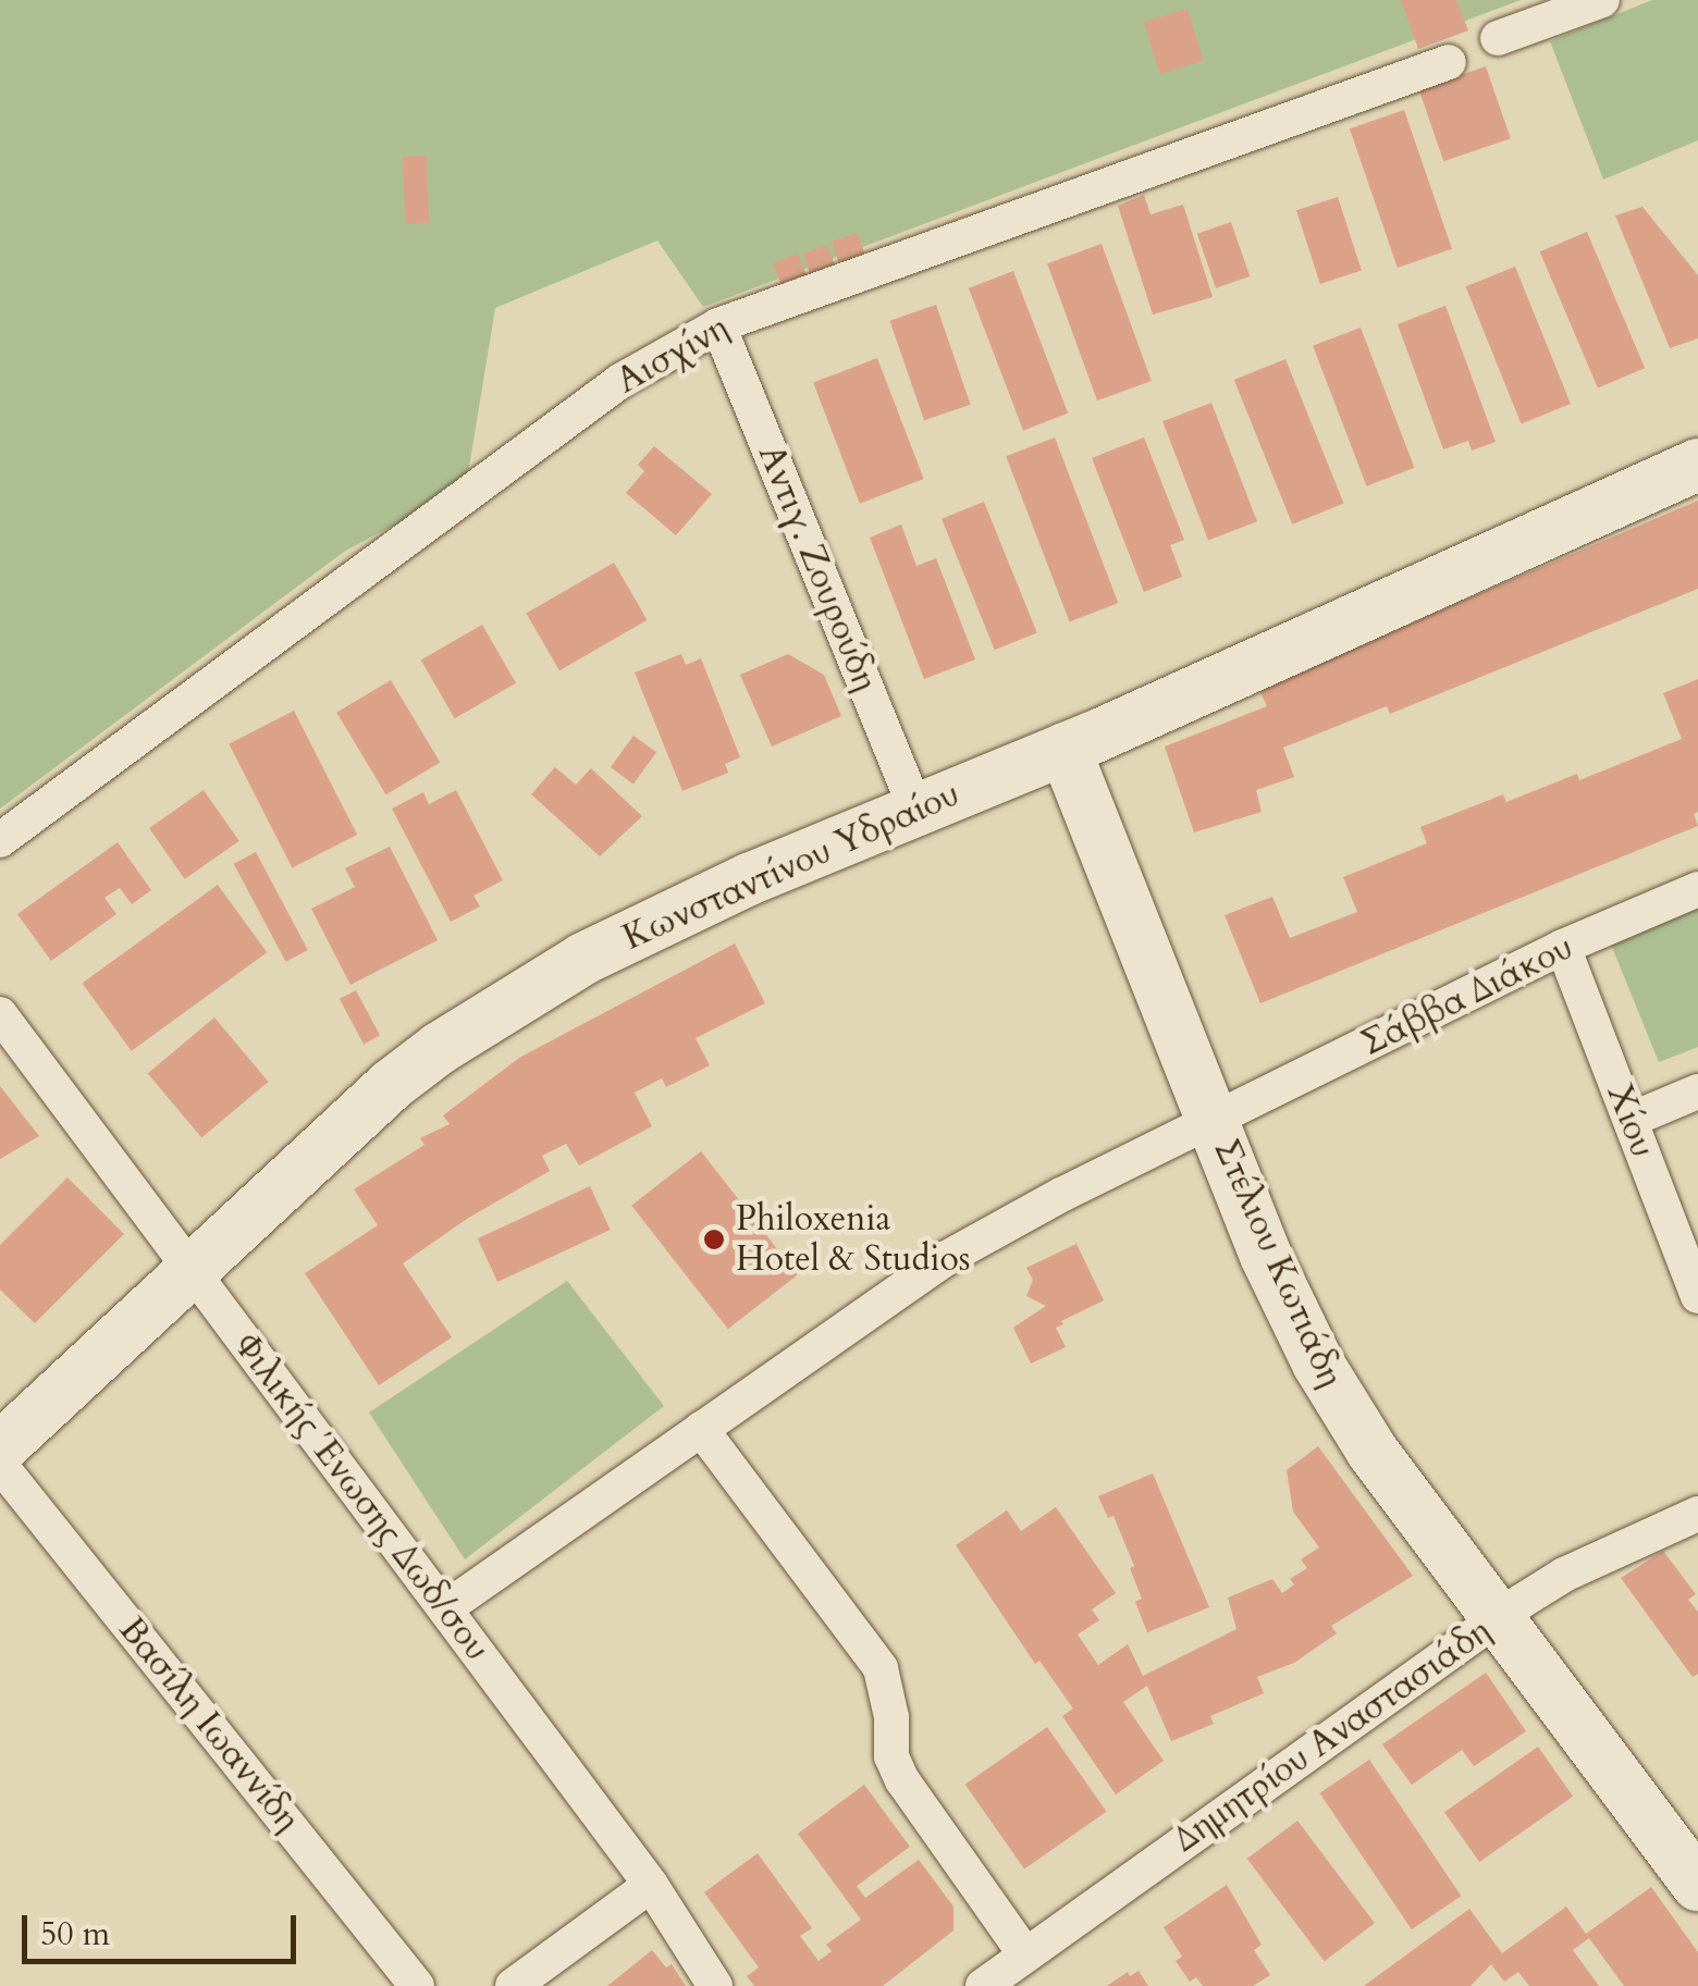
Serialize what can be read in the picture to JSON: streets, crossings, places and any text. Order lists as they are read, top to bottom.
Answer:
{
  "streets": {
    "street": [
      "Αισχίνη",
      "Αντιγ. Ζουρούδη",
      "Κωνσταντίνου Υδραίου",
      "Σάββα Διάκου",
      "Χίου",
      "Στέλιου Κωτιάδη",
      "Φιλικής Ένωσης Δωδ/σου",
      "Βασίλη Ιωαννίδη",
      "Δημητρίου Αναστασιάδη"
    ]
  },
  "crossings": [
    ["Αισχίνη", "Αντιγ. Ζουρούδη"],
    ["Αντιγ. Ζουρούδη", "Κωνσταντίνου Υδραίου"],
    ["Κωνσταντίνου Υδραίου", "Στέλιου Κωτιάδη"],
    ["Κωνσταντίνου Υδραίου", "Φιλικής Ένωσης Δωδ/σου"],
    ["Σάββα Διάκου", "Χίου"],
    ["Σάββα Διάκου", "Στέλιου Κωτιάδη"],
    ["Σάββα Διάκου", "Φιλικής Ένωσης Δωδ/σου"],
    ["Στέλιου Κωτιάδη", "Δημητρίου Αναστασιάδη"]
  ],
  "places": ["Philoxenia Hotel & Studios"],
  "scale_bar": "50 m"
}
